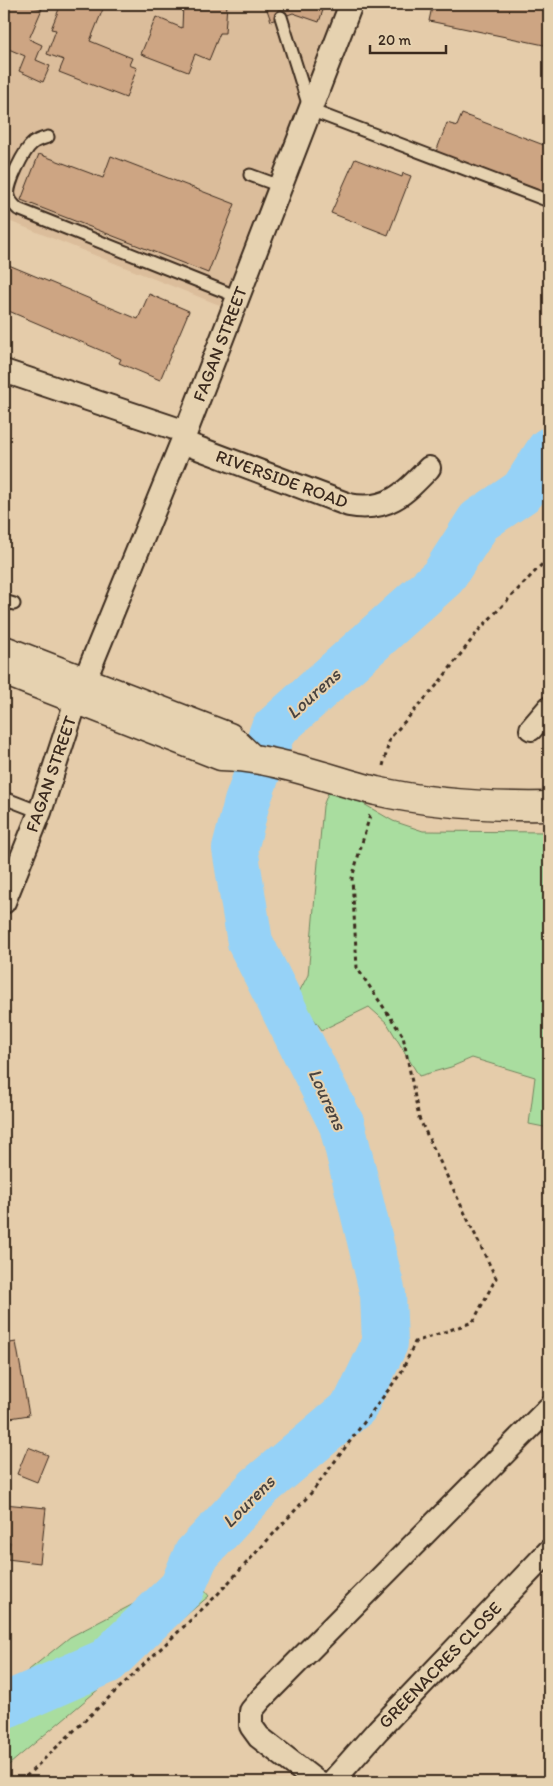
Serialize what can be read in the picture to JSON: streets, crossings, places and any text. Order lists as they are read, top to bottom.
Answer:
{
  "streets": {
    "street": ["FAGAN STREET", "RIVERSIDE ROAD", "GREENACRES CLOSE"]
  },
  "crossings": [
    ["FAGAN STREET", "RIVERSIDE ROAD"]
  ],
  "water": ["Lourens"],
  "scale_bar": "20 m"
}
